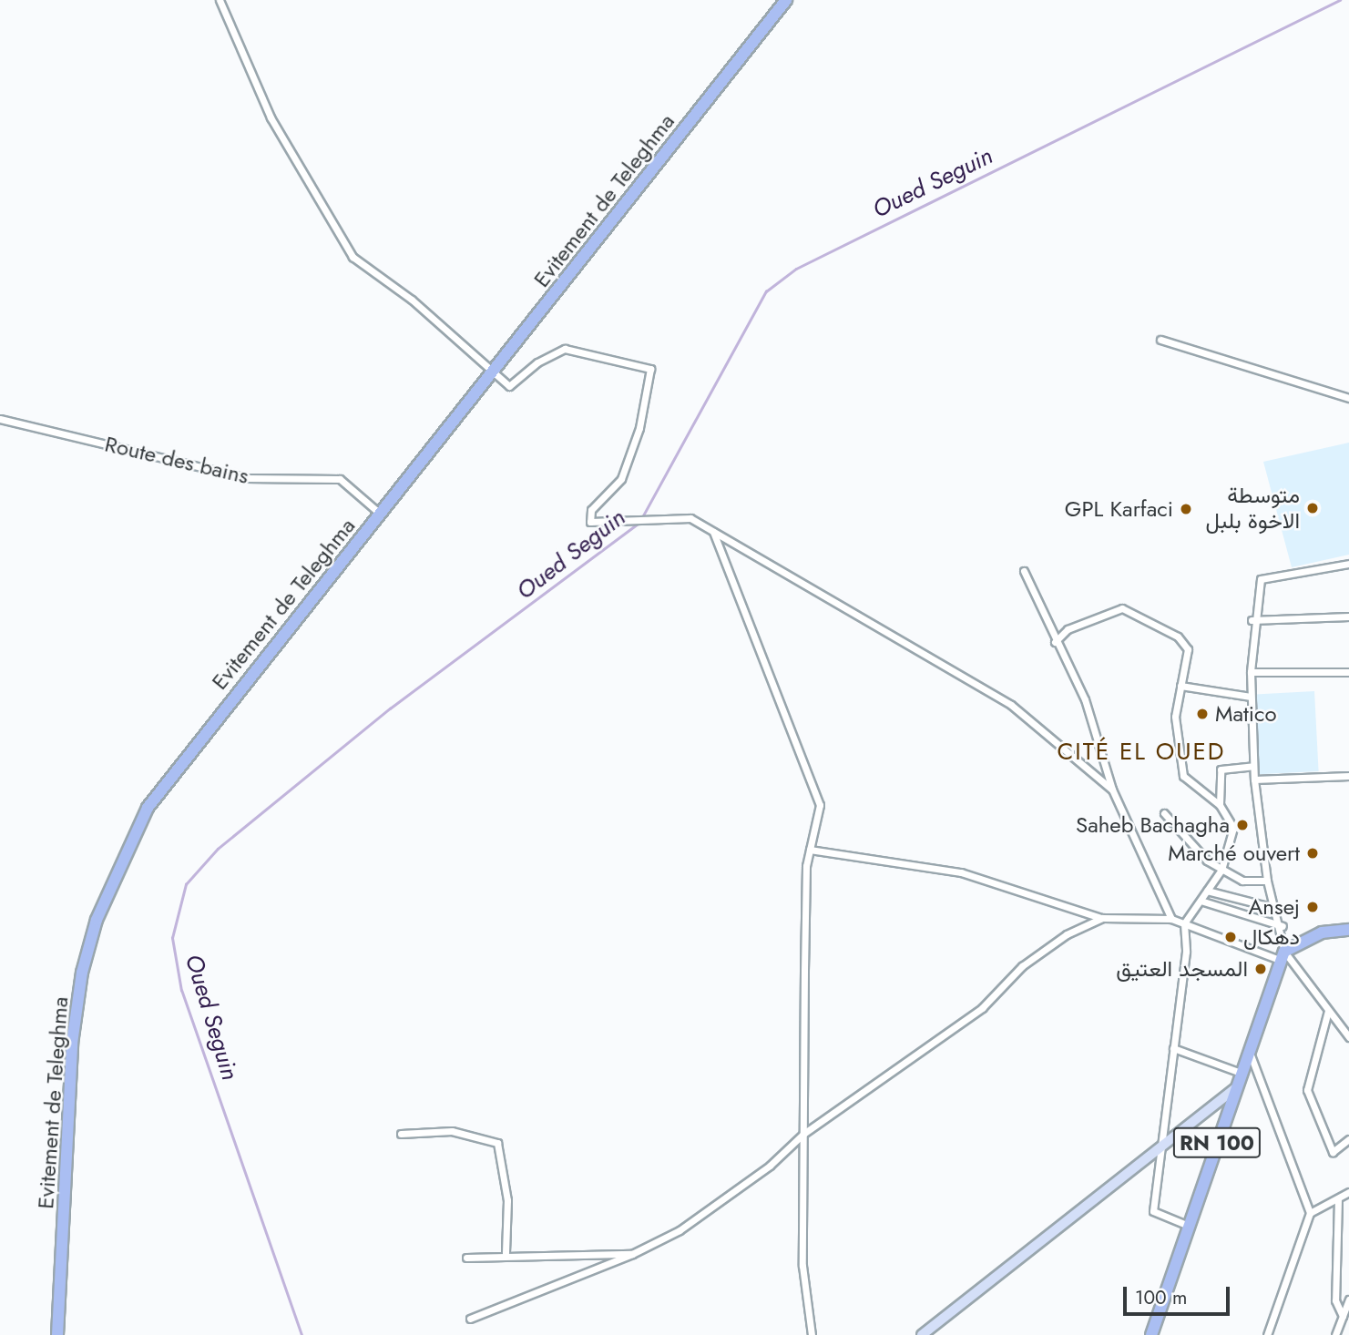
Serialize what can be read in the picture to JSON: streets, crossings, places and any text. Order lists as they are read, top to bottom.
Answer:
{
  "streets": {
    "main road": ["Evitement de Teleghma", "RN 100"],
    "street": ["Route des bains"]
  },
  "crossings": [
    ["Evitement de Teleghma", "Route des bains"]
  ],
  "districts": ["CITÉ EL OUED"],
  "water": ["Oued Seguin"],
  "places": [
    "متوسطة الاخوة بلبل",
    "GPL Karfaci",
    "Matico",
    "Saheb Bachagha",
    "Marché ouvert",
    "Ansej",
    "دهكال",
    "المسجد العتيق"
  ],
  "scale_bar": "100 m"
}
